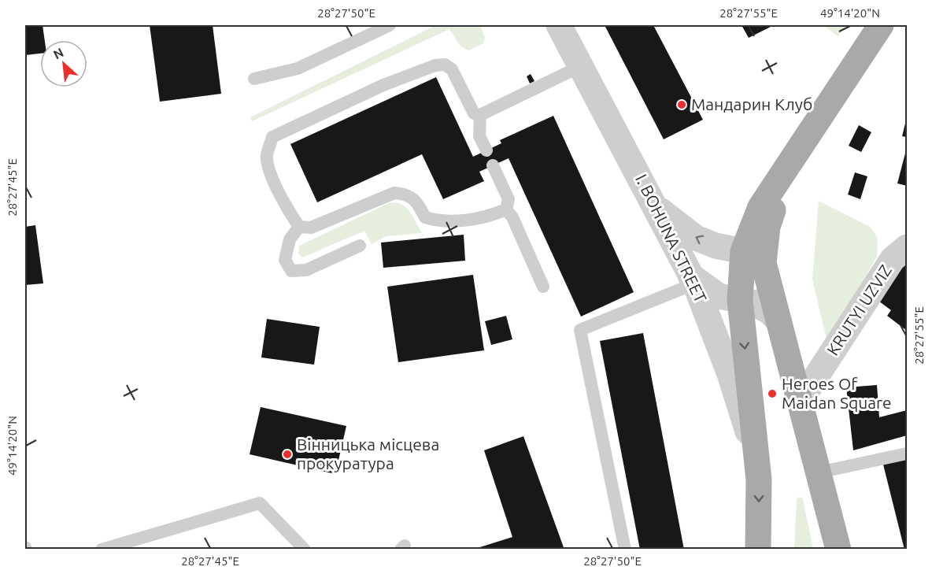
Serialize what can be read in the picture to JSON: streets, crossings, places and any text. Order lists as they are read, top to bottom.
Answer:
{
  "streets": {
    "street": ["I. BOHUNA STREET", "KRUTYI UZVIZ"]
  },
  "places": ["Мандарин Клуб", "Heroes Of Maidan Square", "Вінницька місцева прокуратура"],
  "north": "top left",
  "coordinates": [
    "28°27'50\"E",
    "28°27'55\"E",
    "49°14'20\"N",
    "28°27'45\"E"
  ]
}
